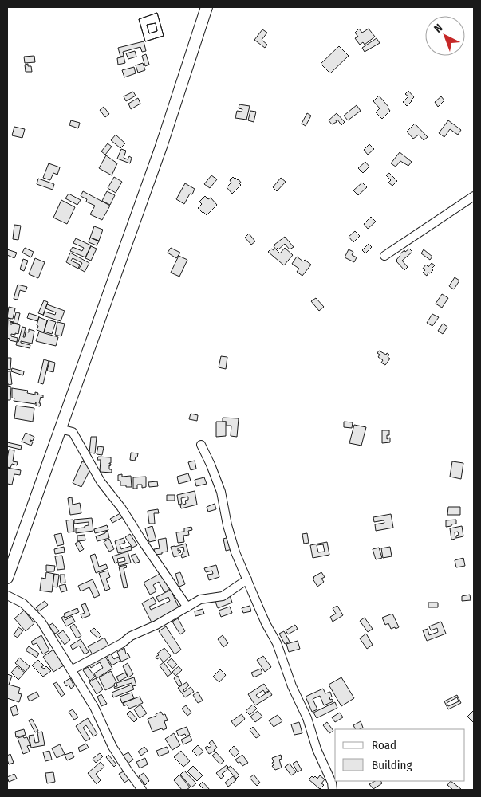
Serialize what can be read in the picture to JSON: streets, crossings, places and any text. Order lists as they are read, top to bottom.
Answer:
{
  "legend": ["Road", "Building"],
  "north": "top left"
}
